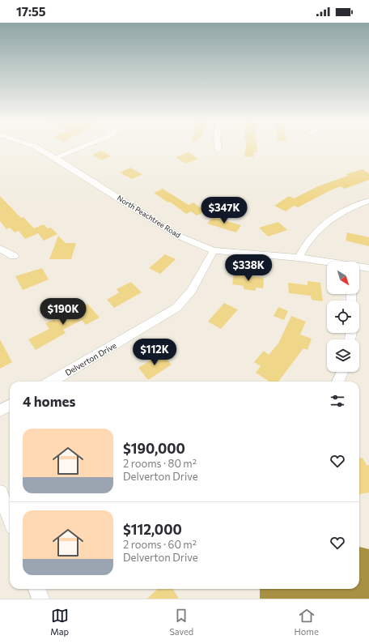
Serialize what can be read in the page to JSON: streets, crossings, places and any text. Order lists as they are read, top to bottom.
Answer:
{
  "streets": {
    "street": ["North Peachtree Road", "Delverton Drive"]
  },
  "crossings": [
    ["North Peachtree Road", "Delverton Drive"]
  ],
  "north": "bottom right",
  "page": {
    "status": "17:55",
    "price": [
      "$347K",
      "$338K",
      "$190K",
      "$112K"
    ],
    "heading": "4 homes",
    "list": [
      {
        "name": "$190,000",
        "note": "2 rooms · 80 m² · Delverton Drive"
      },
      {
        "name": "$112,000",
        "note": "2 rooms · 60 m² · Delverton Drive"
      }
    ],
    "tabs": ["Map", "Saved", "Home"]
  }
}
